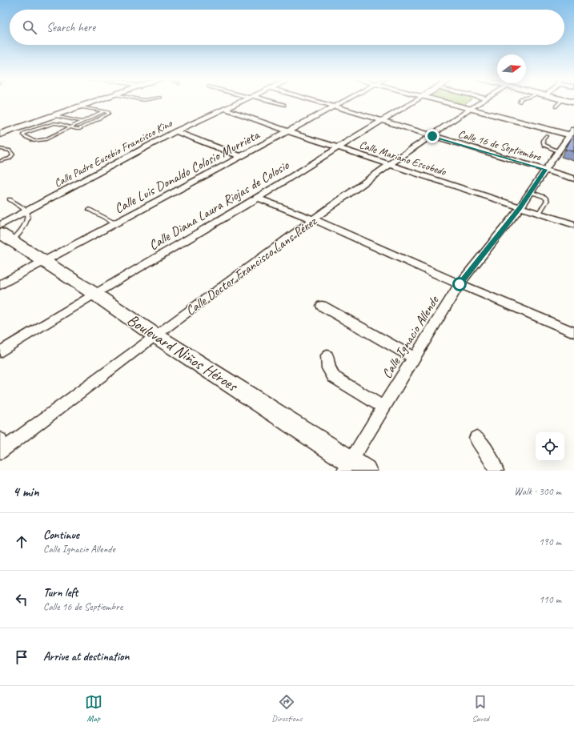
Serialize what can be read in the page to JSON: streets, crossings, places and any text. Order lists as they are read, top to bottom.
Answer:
{
  "streets": {
    "main road": ["Boulevard Niños Héroes"],
    "street": [
      "Calle 16 de Septiembre",
      "Calle Padre Eusebio Francisco Kino",
      "Calle Mariano Escobedo",
      "Calle Luis Donaldo Colosio Murrieta",
      "Calle Diana Laura Riojas de Colosio",
      "Calle Doctor Francisco Lans Pérez",
      "Calle Ignacio Allende"
    ]
  },
  "crossings": [
    ["Calle 16 de Septiembre", "Calle Luis Donaldo Colosio Murrieta"],
    ["Calle 16 de Septiembre", "Calle Diana Laura Riojas de Colosio"],
    ["Calle 16 de Septiembre", "Calle Doctor Francisco Lans Pérez"],
    ["Calle 16 de Septiembre", "Calle Ignacio Allende"],
    ["Calle Padre Eusebio Francisco Kino", "Calle Mariano Escobedo"],
    ["Calle Mariano Escobedo", "Calle Luis Donaldo Colosio Murrieta"],
    ["Calle Mariano Escobedo", "Calle Diana Laura Riojas de Colosio"],
    ["Calle Mariano Escobedo", "Calle Doctor Francisco Lans Pérez"],
    ["Calle Mariano Escobedo", "Calle Ignacio Allende"],
    ["Calle Luis Donaldo Colosio Murrieta", "Boulevard Niños Héroes"],
    ["Calle Diana Laura Riojas de Colosio", "Boulevard Niños Héroes"],
    ["Calle Doctor Francisco Lans Pérez", "Boulevard Niños Héroes"],
    ["Calle Ignacio Allende", "Boulevard Niños Héroes"]
  ],
  "north": "right",
  "page": {
    "search": "Search here",
    "heading": ["4 min", "Walk · 300 m"],
    "list": [
      ["Continue", "Calle Ignacio Allende", "190 m"],
      ["Turn left", "Calle 16 de Septiembre", "110 m"],
      "Arrive at destination"
    ],
    "nav": ["Map", "Directions", "Saved"]
  }
}
